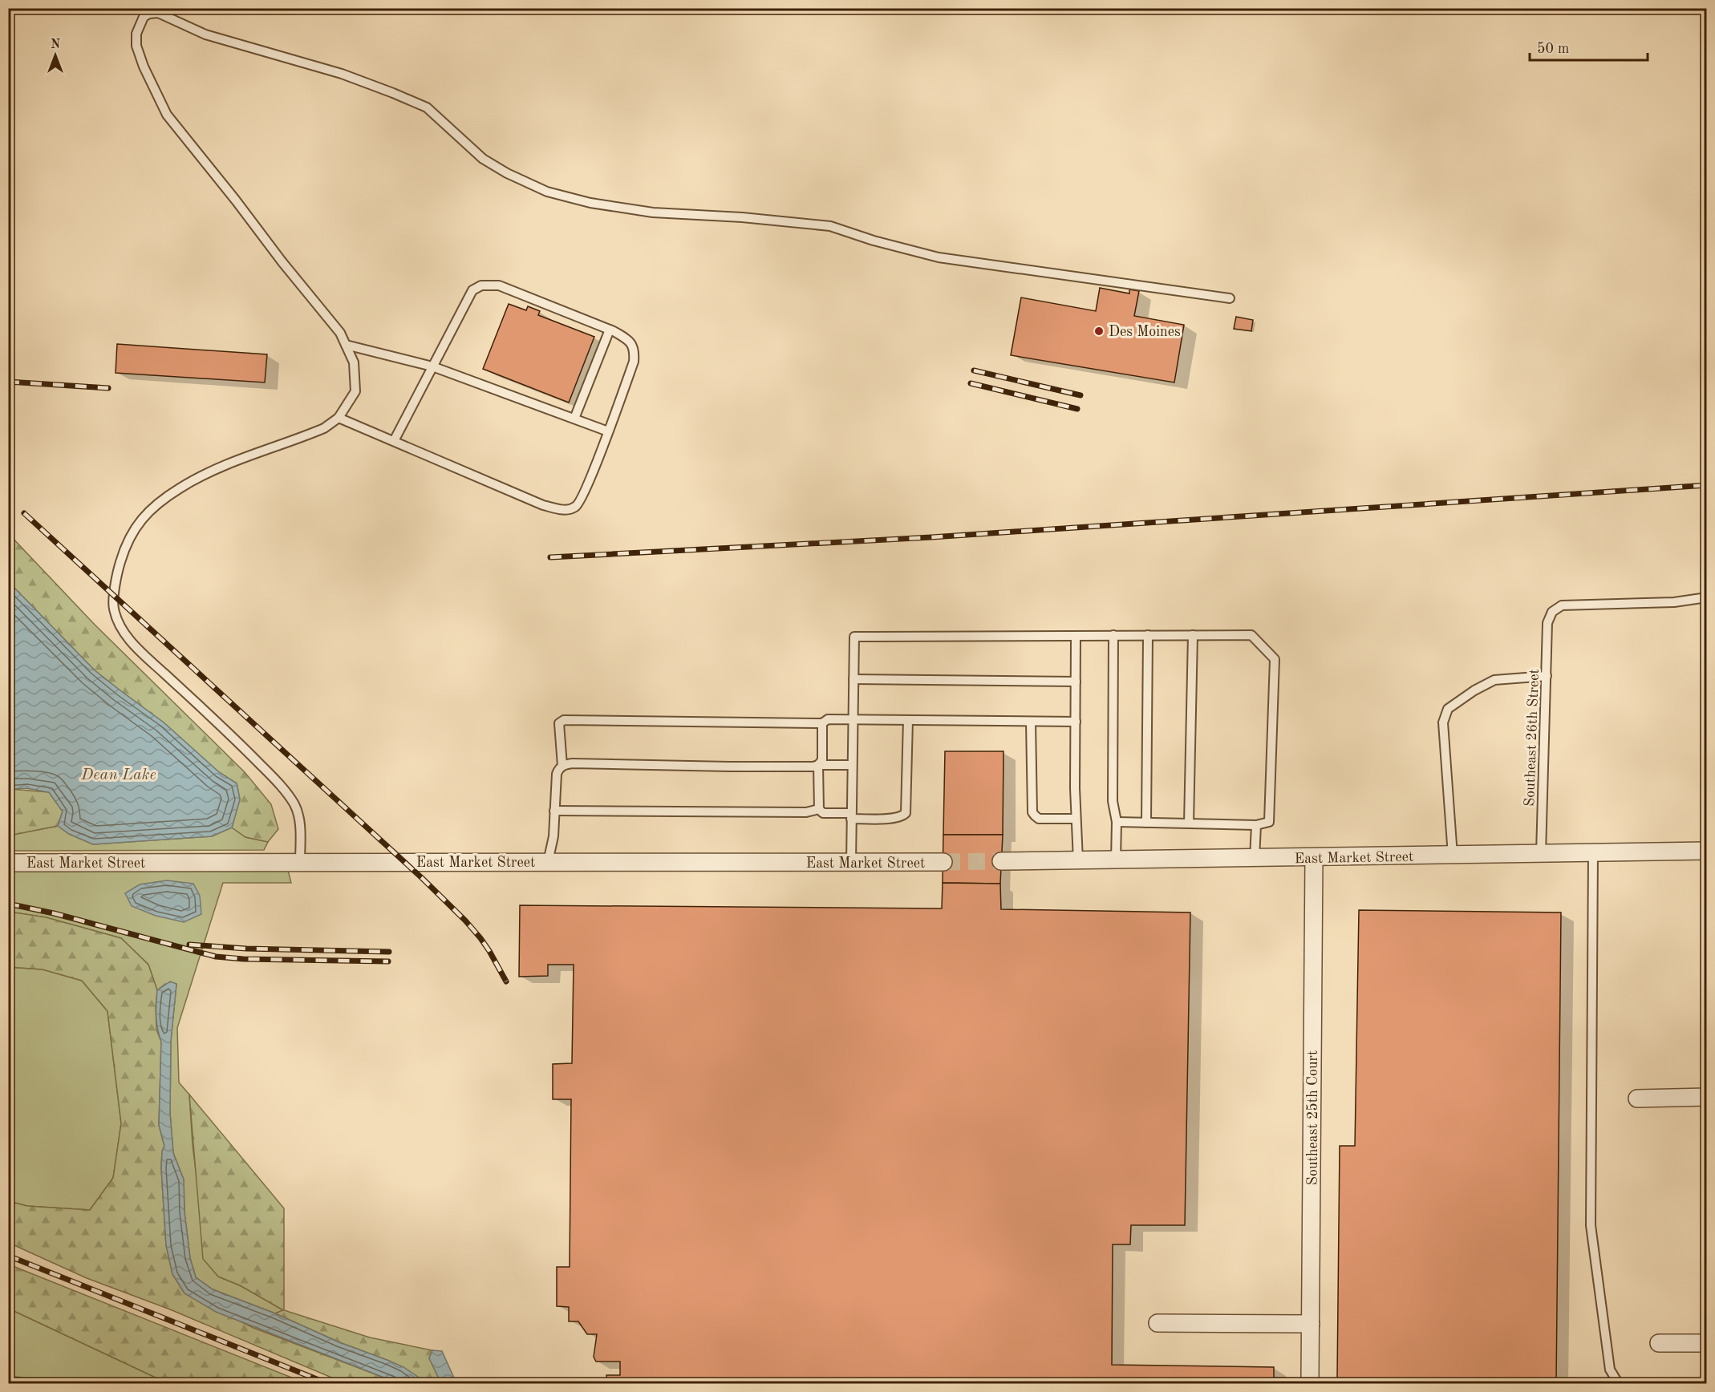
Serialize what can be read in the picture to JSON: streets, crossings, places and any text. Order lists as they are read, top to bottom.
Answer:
{
  "streets": {
    "street": ["East Market Street", "Southeast 25th Court"],
    "lane": ["Southeast 26th Street"]
  },
  "crossings": [
    ["Southeast 26th Street", "East Market Street"],
    ["East Market Street", "Southeast 25th Court"]
  ],
  "water": ["Dean Lake"],
  "places": ["Des Moines"],
  "scale_bar": "50 m",
  "north": "top"
}
